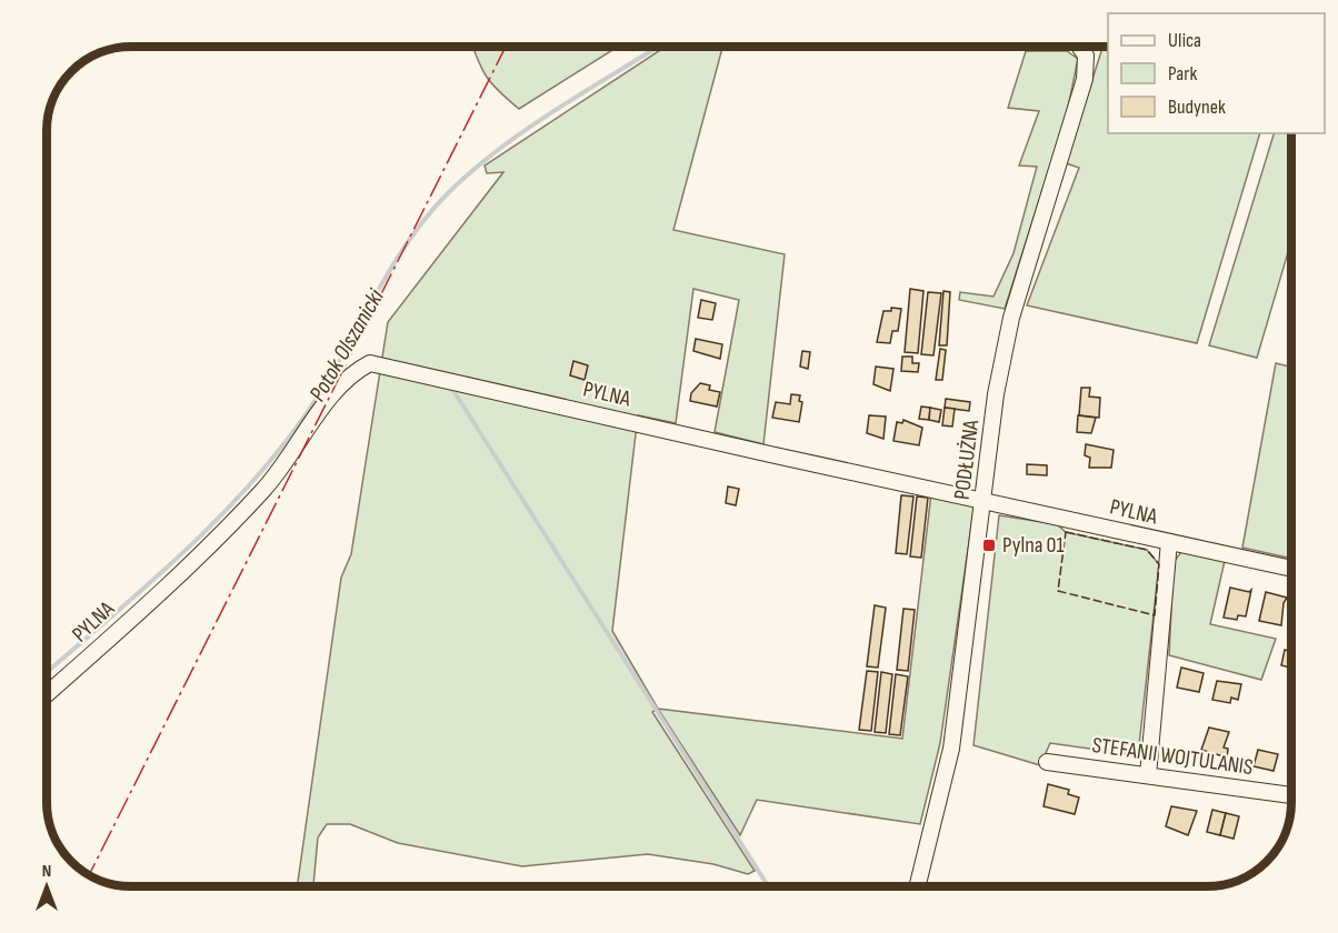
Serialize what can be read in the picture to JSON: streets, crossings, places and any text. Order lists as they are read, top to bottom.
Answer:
{
  "streets": {
    "street": ["PYLNA", "PODŁUŻNA", "STEFANII WOJTULANIS"]
  },
  "crossings": [
    ["PYLNA", "PODŁUŻNA"]
  ],
  "water": ["Potok Olszanicki"],
  "places": {
    "transit": ["Pylna 01"]
  },
  "legend": ["Ulica", "Park", "Budynek"],
  "north": "top"
}
